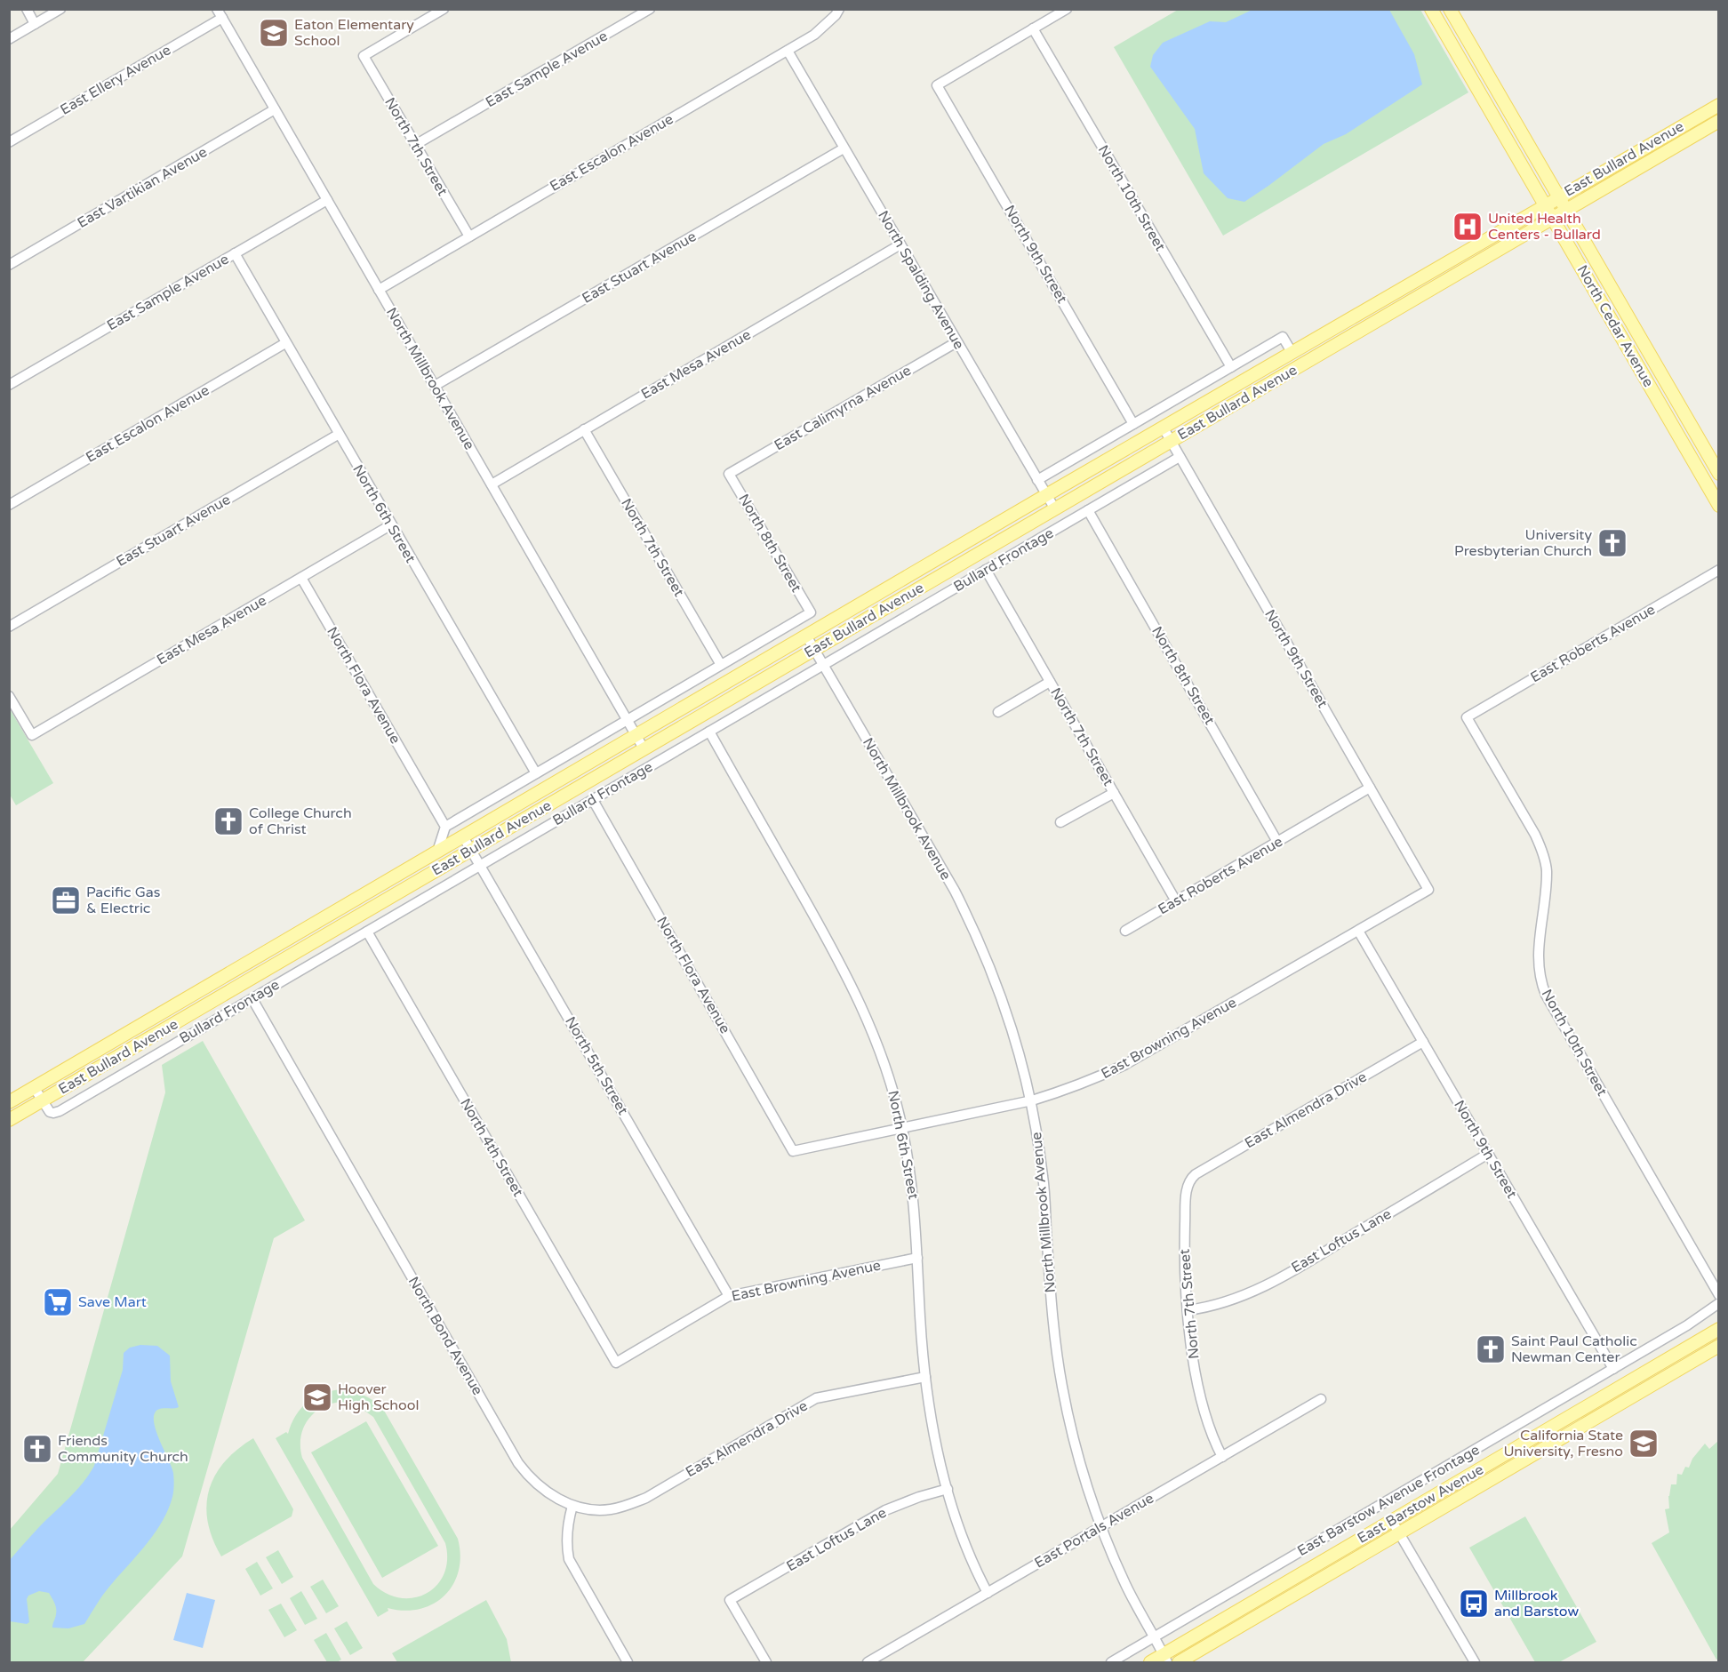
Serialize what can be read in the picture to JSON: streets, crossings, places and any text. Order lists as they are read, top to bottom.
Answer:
{
  "streets": {
    "main road": ["East Bullard Avenue", "North Cedar Avenue", "East Barstow Avenue"],
    "street": [
      "East Sample Avenue",
      "East Ellery Avenue",
      "North 7th Street",
      "East Escalon Avenue",
      "East Vartikian Avenue",
      "North 10th Street",
      "North 9th Street",
      "East Stuart Avenue",
      "North Spalding Avenue",
      "East Mesa Avenue",
      "North Millbrook Avenue",
      "East Calimyrna Avenue",
      "North 6th Street",
      "North 8th Street",
      "Bullard Frontage",
      "East Roberts Avenue",
      "North Flora Avenue",
      "East Browning Avenue",
      "North 5th Street",
      "East Almendra Drive",
      "North 4th Street",
      "East Loftus Lane",
      "North Bond Avenue",
      "East Barstow Avenue Frontage",
      "East Portals Avenue"
    ]
  },
  "crossings": [
    ["East Sample Avenue", "North 7th Street"],
    ["East Sample Avenue", "North Millbrook Avenue"],
    ["East Sample Avenue", "North 6th Street"],
    ["East Ellery Avenue", "North Millbrook Avenue"],
    ["North 7th Street", "East Escalon Avenue"],
    ["North 7th Street", "East Mesa Avenue"],
    ["North 7th Street", "North 8th Street"],
    ["North 7th Street", "Bullard Frontage"],
    ["North 7th Street", "East Roberts Avenue"],
    ["North 7th Street", "East Almendra Drive"],
    ["North 7th Street", "East Loftus Lane"],
    ["North 7th Street", "East Portals Avenue"],
    ["East Escalon Avenue", "North Spalding Avenue"],
    ["East Escalon Avenue", "North Millbrook Avenue"],
    ["East Escalon Avenue", "North 6th Street"],
    ["East Bullard Avenue", "North 9th Street"],
    ["East Bullard Avenue", "North Spalding Avenue"],
    ["East Bullard Avenue", "North Cedar Avenue"],
    ["East Bullard Avenue", "North Millbrook Avenue"],
    ["East Bullard Avenue", "Bullard Frontage"],
    ["East Bullard Avenue", "North 5th Street"],
    ["East Vartikian Avenue", "North Millbrook Avenue"],
    ["North 10th Street", "North 9th Street"],
    ["North 10th Street", "East Roberts Avenue"],
    ["North 9th Street", "Bullard Frontage"],
    ["North 9th Street", "East Roberts Avenue"],
    ["North 9th Street", "East Browning Avenue"],
    ["North 9th Street", "East Almendra Drive"],
    ["North 9th Street", "East Loftus Lane"],
    ["North 9th Street", "East Barstow Avenue Frontage"],
    ["East Stuart Avenue", "North Spalding Avenue"],
    ["East Stuart Avenue", "North Millbrook Avenue"],
    ["East Stuart Avenue", "North 6th Street"],
    ["North Spalding Avenue", "East Mesa Avenue"],
    ["North Spalding Avenue", "East Calimyrna Avenue"],
    ["East Mesa Avenue", "North Millbrook Avenue"],
    ["East Mesa Avenue", "North 6th Street"],
    ["East Mesa Avenue", "North Flora Avenue"],
    ["North Millbrook Avenue", "Bullard Frontage"],
    ["North Millbrook Avenue", "East Browning Avenue"],
    ["North Millbrook Avenue", "East Barstow Avenue Frontage"],
    ["North Millbrook Avenue", "East Barstow Avenue"],
    ["North Millbrook Avenue", "East Portals Avenue"],
    ["East Calimyrna Avenue", "North 8th Street"],
    ["North 6th Street", "Bullard Frontage"],
    ["North 6th Street", "East Browning Avenue"],
    ["North 6th Street", "East Almendra Drive"],
    ["North 6th Street", "East Loftus Lane"],
    ["North 6th Street", "East Portals Avenue"],
    ["North 8th Street", "Bullard Frontage"],
    ["North 8th Street", "East Roberts Avenue"],
    ["Bullard Frontage", "North Flora Avenue"],
    ["Bullard Frontage", "North 5th Street"],
    ["Bullard Frontage", "North 4th Street"],
    ["Bullard Frontage", "North Bond Avenue"],
    ["North Flora Avenue", "East Browning Avenue"],
    ["East Browning Avenue", "North 5th Street"],
    ["East Browning Avenue", "North 4th Street"],
    ["East Almendra Drive", "North Bond Avenue"]
  ],
  "places": {
    "school or university": ["Eaton Elementary School", "Hoover High School", "California State University, Fresno"],
    "hospital": ["United Health Centers - Bullard"],
    "church": [
      "University Presbyterian Church",
      "College Church of Christ",
      "Saint Paul Catholic Newman Center",
      "Friends Community Church"
    ],
    "office": ["Pacific Gas & Electric"],
    "supermarket": ["Save Mart"],
    "bus stop": ["Millbrook and Barstow"]
  }
}
